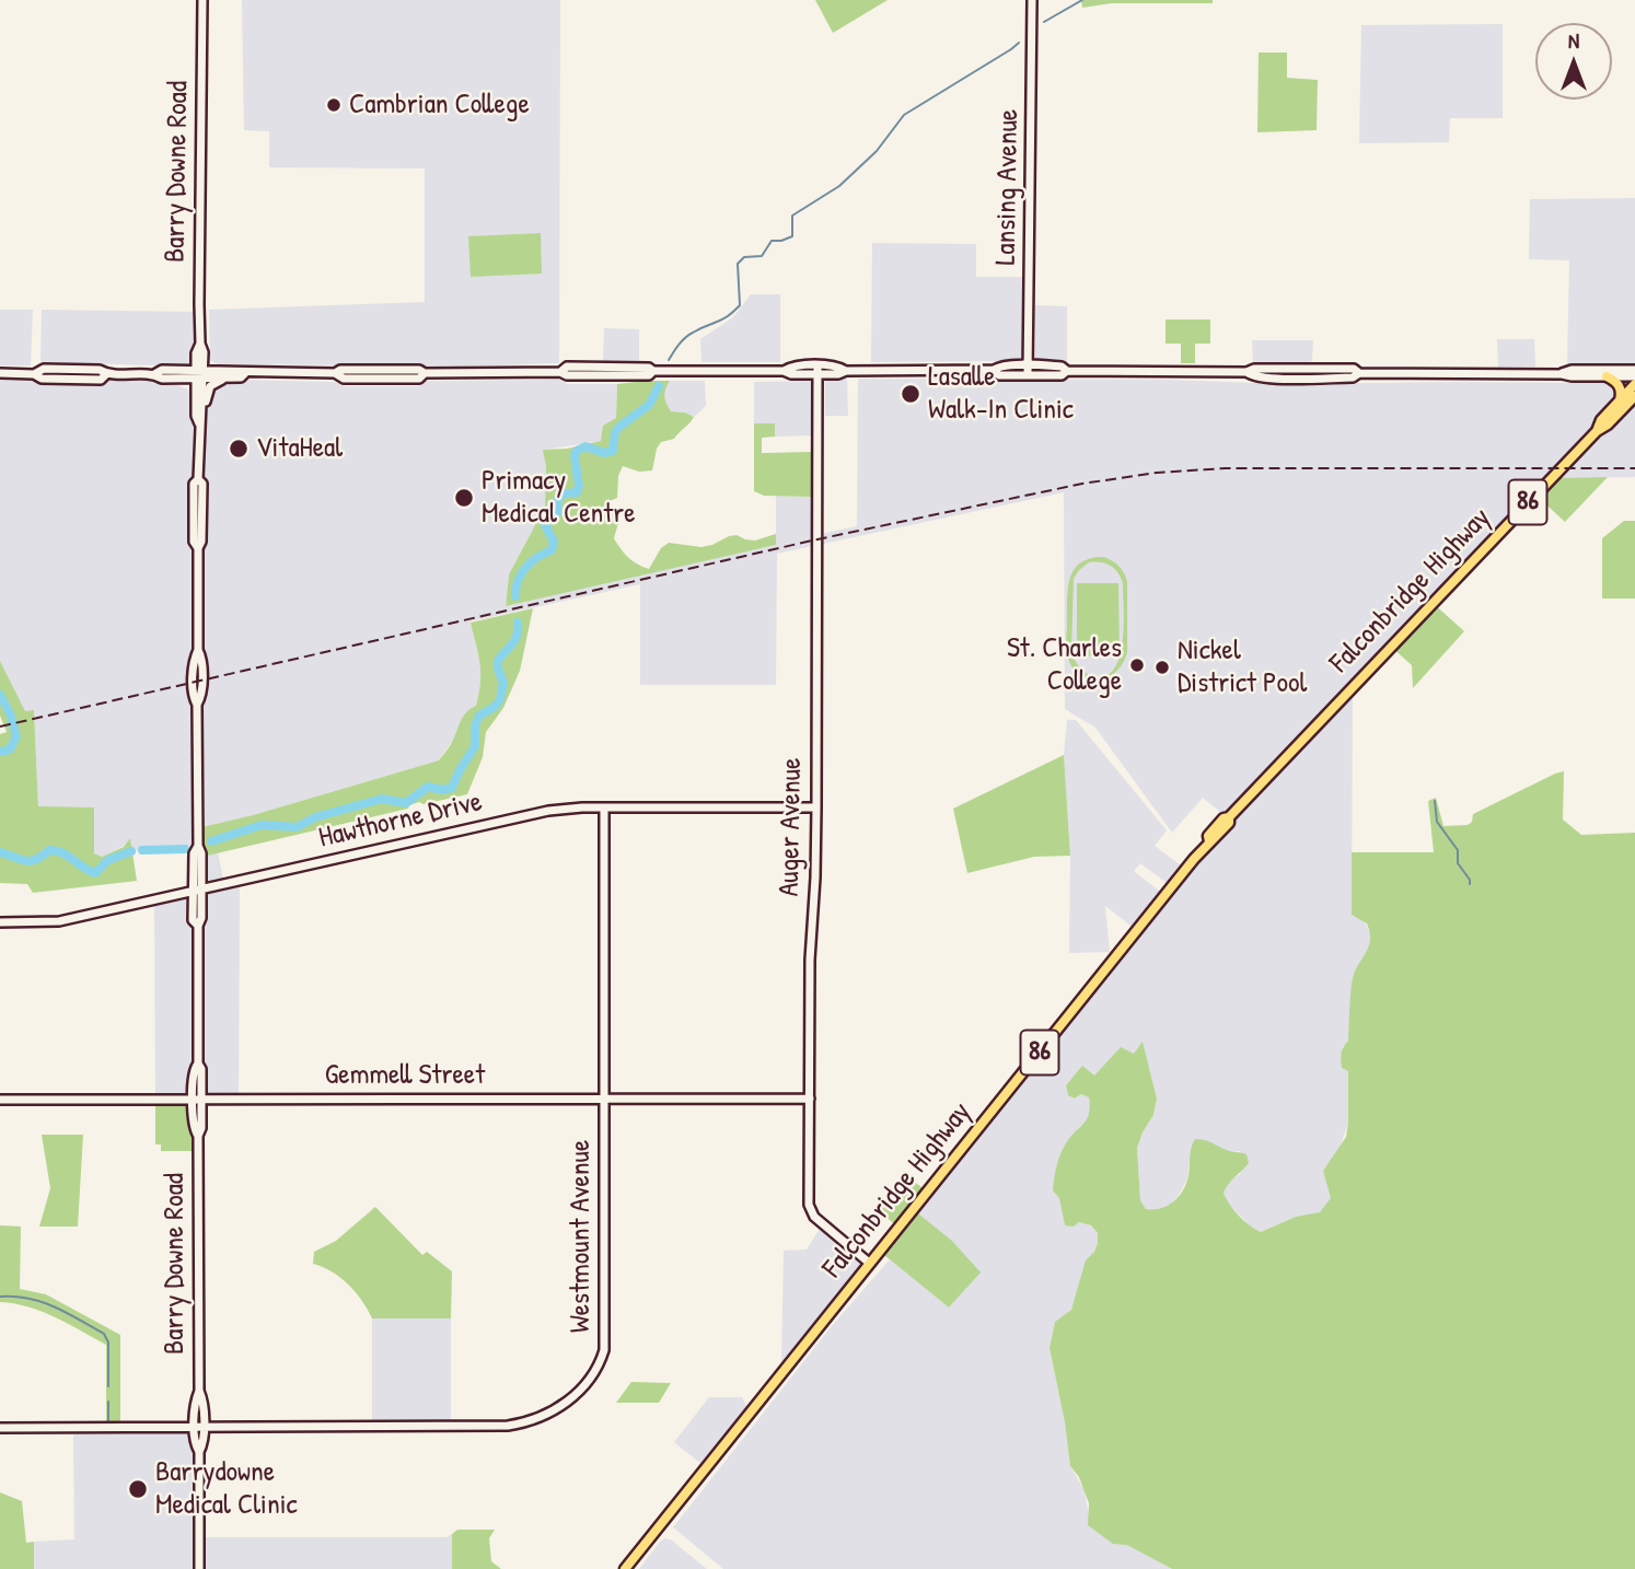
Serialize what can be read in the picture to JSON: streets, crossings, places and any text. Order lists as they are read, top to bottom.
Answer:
{
  "streets": {
    "main road": ["86", "Falconbridge Highway"],
    "street": [
      "Barry Downe Road",
      "Lansing Avenue",
      "Hawthorne Drive",
      "Auger Avenue",
      "Gemmell Street",
      "Westmount Avenue"
    ]
  },
  "crossings": [
    ["Barry Downe Road", "Hawthorne Drive"],
    ["Barry Downe Road", "Gemmell Street"],
    ["Barry Downe Road", "Westmount Avenue"],
    ["Falconbridge Highway", "Auger Avenue"],
    ["Hawthorne Drive", "Auger Avenue"],
    ["Hawthorne Drive", "Westmount Avenue"],
    ["Auger Avenue", "Gemmell Street"],
    ["Gemmell Street", "Westmount Avenue"]
  ],
  "places": [
    "Cambrian College",
    "Lasalle Walk-In Clinic",
    "VitaHeal",
    "Primacy Medical Centre",
    "St. Charles College",
    "Nickel District Pool",
    "Barrydowne Medical Clinic"
  ],
  "north": "top"
}
